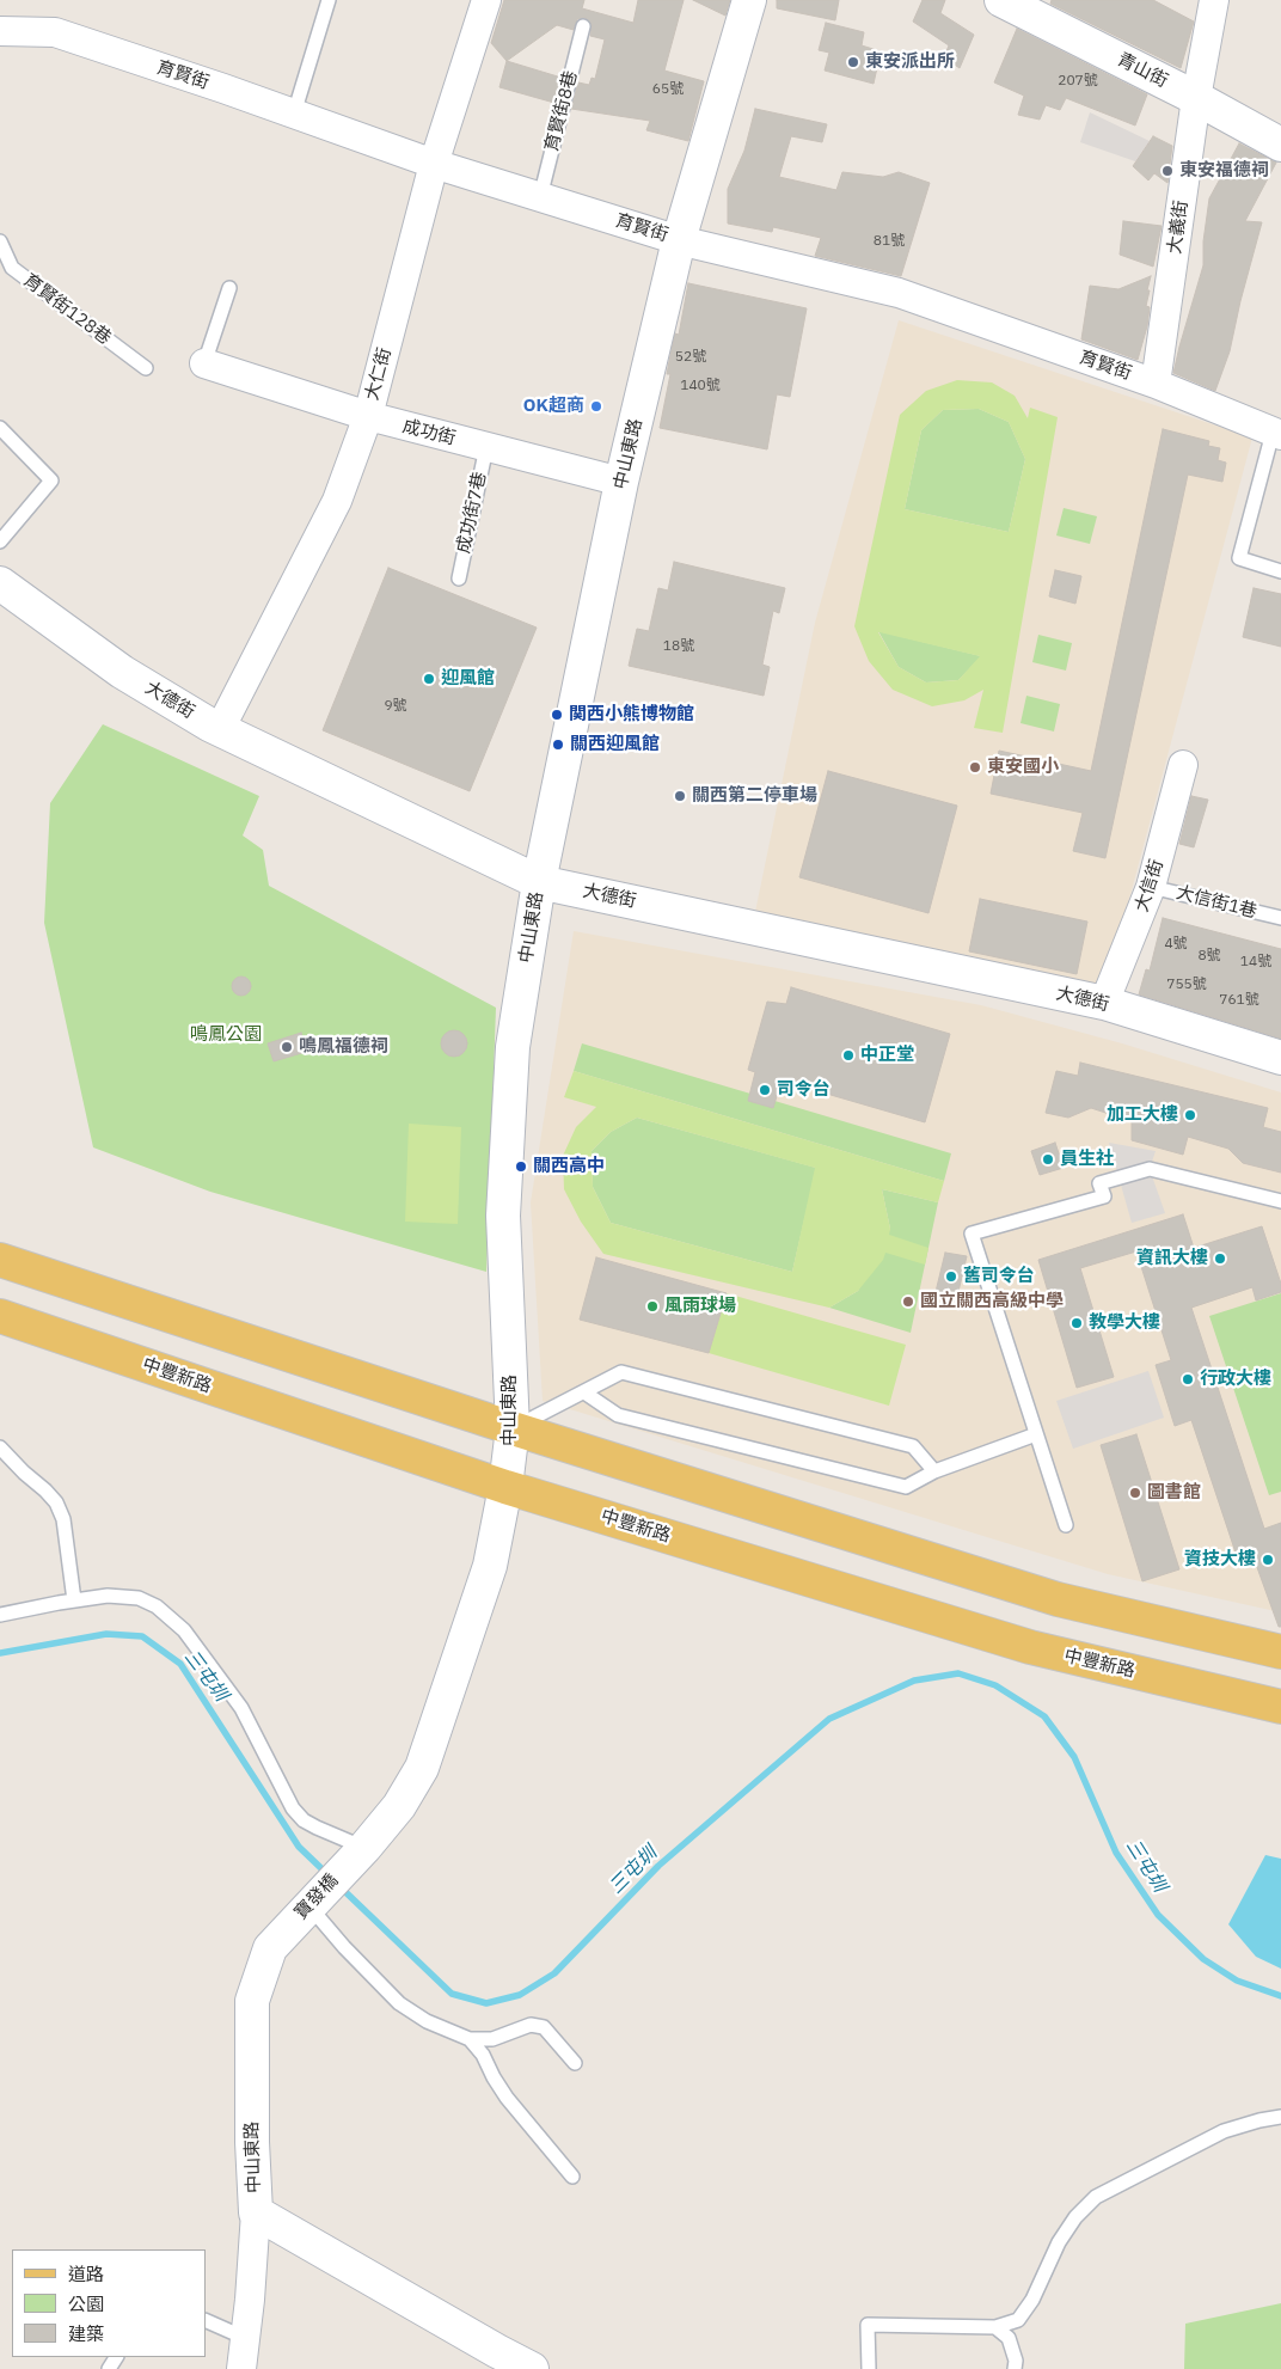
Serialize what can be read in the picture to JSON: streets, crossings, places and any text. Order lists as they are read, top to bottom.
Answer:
{
  "streets": {
    "main road": ["中豐新路"],
    "street": [
      "青山街",
      "育賢街",
      "大義街",
      "大仁街",
      "成功街",
      "中山東路",
      "大德街",
      "大信街",
      "寶發橋"
    ],
    "lane": [
      "育賢街8巷",
      "育賢街128巷",
      "成功街7巷",
      "大信街1巷"
    ]
  },
  "crossings": [
    ["青山街", "大義街"],
    ["育賢街", "育賢街8巷"],
    ["育賢街", "大義街"],
    ["育賢街", "大仁街"],
    ["育賢街", "中山東路"],
    ["大仁街", "成功街"],
    ["大仁街", "大德街"],
    ["成功街", "中山東路"],
    ["成功街", "成功街7巷"],
    ["中山東路", "大德街"],
    ["中山東路", "中豐新路"],
    ["中山東路", "寶發橋"],
    ["大德街", "大信街"],
    ["大信街", "大信街1巷"]
  ],
  "water": ["三屯圳"],
  "parks": ["鳴鳳公園"],
  "places": [
    "東安派出所",
    "東安福德祠",
    "OK超商",
    "迎風館",
    "関西小熊博物館",
    "關西迎風館",
    "東安國小",
    "關西第二停車場",
    "鳴鳳福德祠",
    "中正堂",
    "司令台",
    "加工大樓",
    "員生社",
    "關西高中",
    "資訊大樓",
    "舊司令台",
    "國立關西高級中學",
    "風雨球場",
    "教學大樓",
    "行政大樓",
    "圖書館",
    "資技大樓"
  ],
  "house_numbers": [
    "207號",
    "65號",
    "81號",
    "52號",
    "140號",
    "18號",
    "9號",
    "4號",
    "8號",
    "14號",
    "755號",
    "761號"
  ],
  "legend": ["道路", "公園", "建築"]
}
